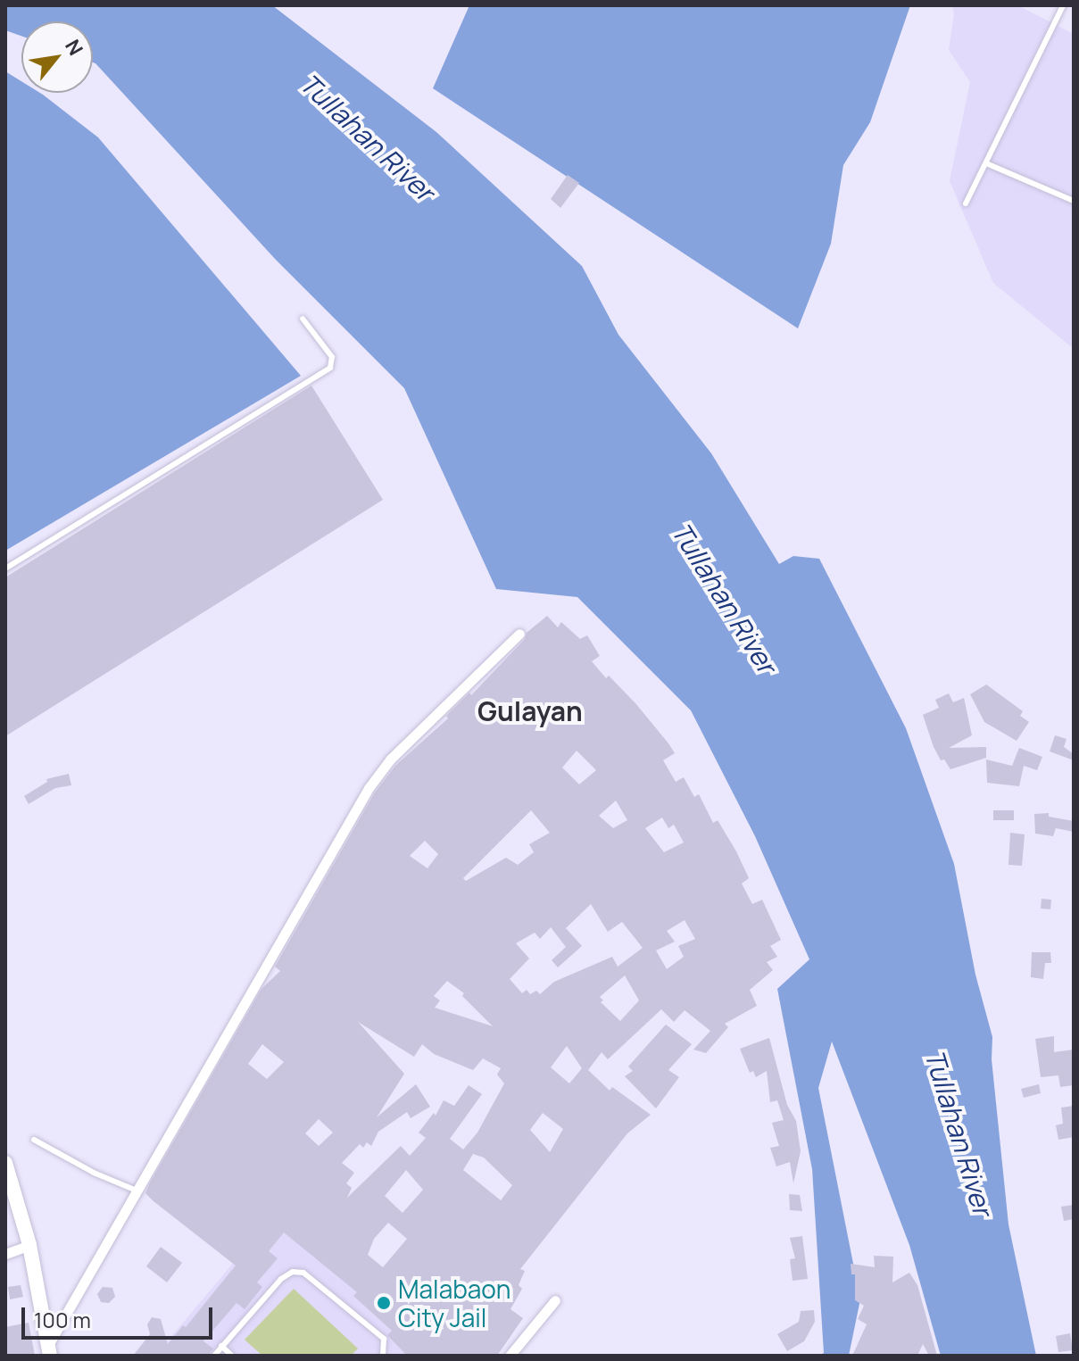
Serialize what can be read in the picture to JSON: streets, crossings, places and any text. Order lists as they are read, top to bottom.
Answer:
{
  "districts": ["Gulayan"],
  "water": ["Tullahan River"],
  "places": ["Malabaon City Jail"],
  "scale_bar": "100 m",
  "north": "top right"
}
